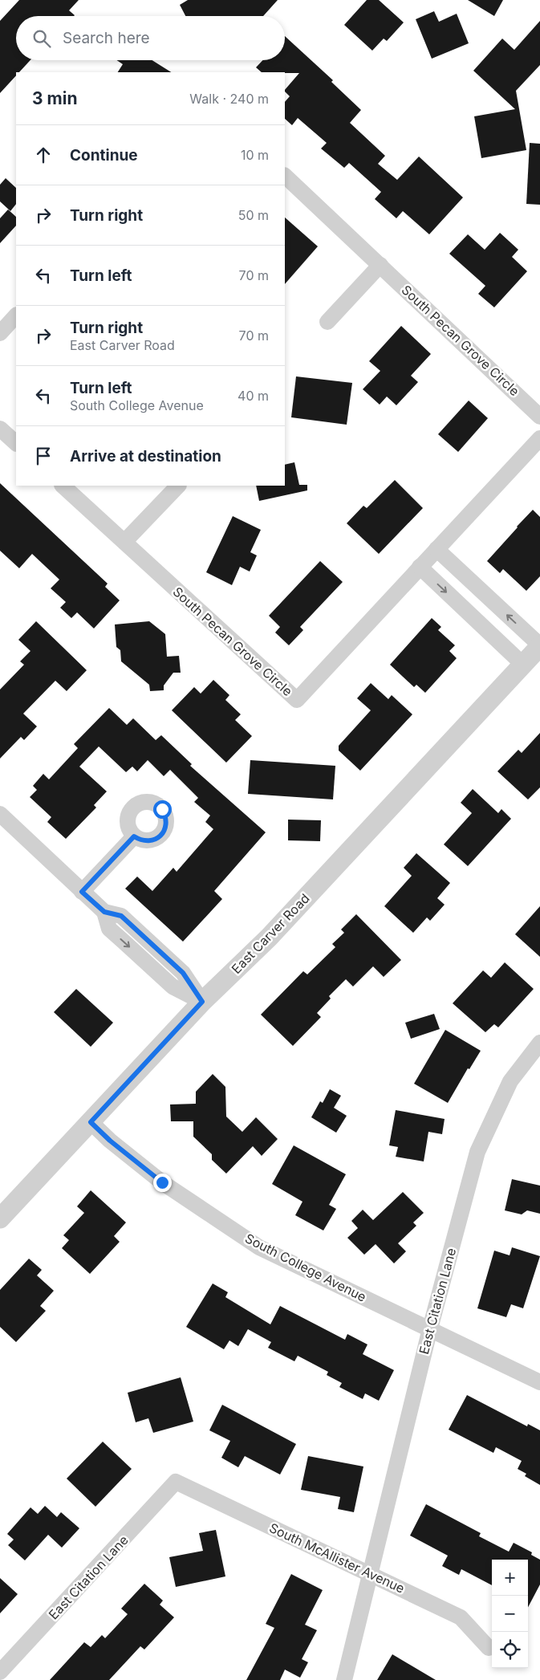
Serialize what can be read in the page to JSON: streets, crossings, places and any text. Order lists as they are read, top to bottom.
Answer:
{
  "streets": {
    "street": [
      "South Pecan Grove Circle",
      "East Carver Road",
      "South College Avenue",
      "East Citation Lane",
      "South McAllister Avenue"
    ]
  },
  "crossings": [
    ["East Carver Road", "South College Avenue"],
    ["South College Avenue", "East Citation Lane"],
    ["East Citation Lane", "South McAllister Avenue"]
  ],
  "page": {
    "search": "Search here",
    "heading": ["3 min", "Walk · 240 m"],
    "list": [
      ["Continue", "10 m"],
      ["Turn right", "50 m"],
      ["Turn left", "70 m"],
      ["Turn right", "East Carver Road", "70 m"],
      ["Turn left", "South College Avenue", "40 m"],
      "Arrive at destination"
    ],
    "map_buttons": ["+", "−"]
  }
}
